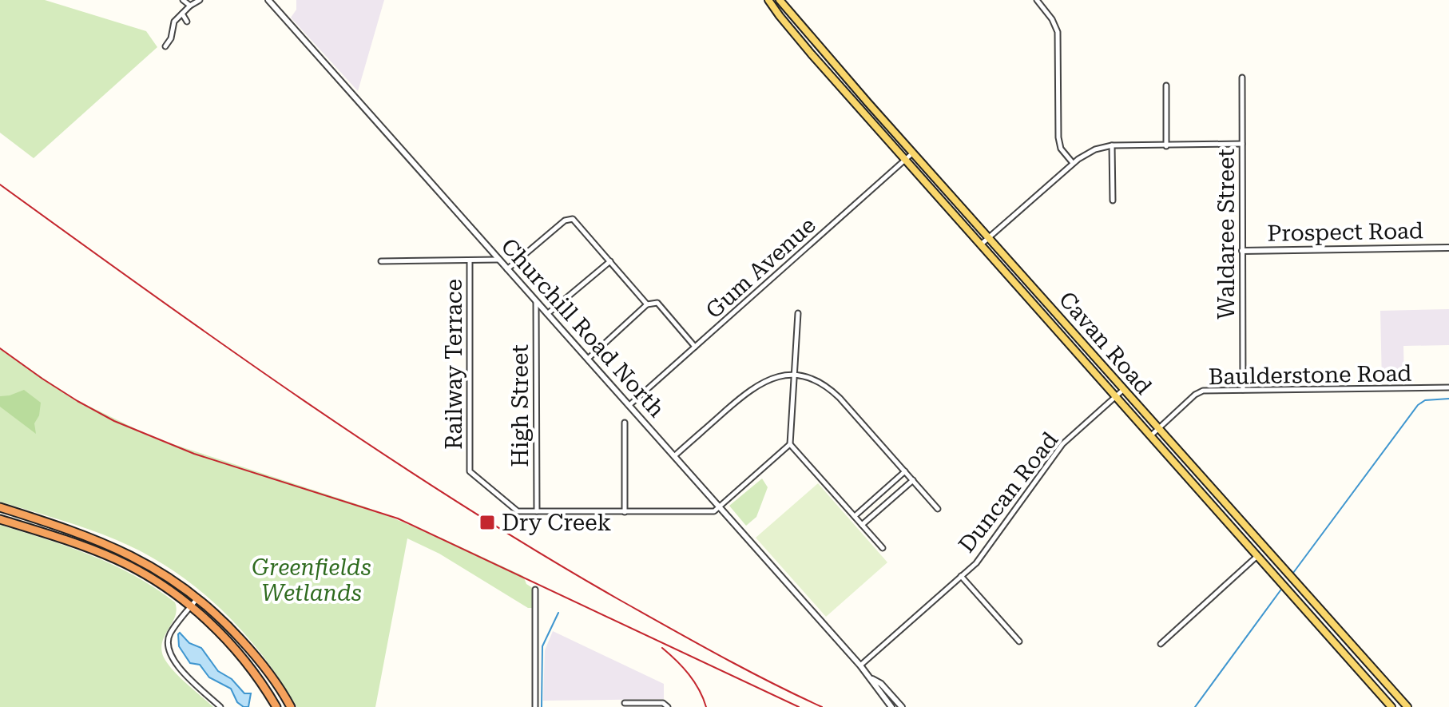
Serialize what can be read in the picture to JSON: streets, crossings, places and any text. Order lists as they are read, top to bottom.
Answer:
{
  "streets": {
    "main road": ["Cavan Road"],
    "street": [
      "Prospect Road",
      "Waldaree Street",
      "Gum Avenue",
      "Churchill Road North",
      "Railway Terrace",
      "Baulderstone Road",
      "High Street",
      "Duncan Road"
    ]
  },
  "crossings": [
    ["Prospect Road", "Waldaree Street"],
    ["Waldaree Street", "Baulderstone Road"],
    ["Gum Avenue", "Churchill Road North"],
    ["Gum Avenue", "Cavan Road"],
    ["Churchill Road North", "Railway Terrace"],
    ["Churchill Road North", "High Street"],
    ["Churchill Road North", "Duncan Road"],
    ["Cavan Road", "Baulderstone Road"],
    ["Cavan Road", "Duncan Road"],
    ["Railway Terrace", "High Street"]
  ],
  "parks": ["Greenfields Wetlands"],
  "places": {
    "transit": ["Dry Creek"]
  }
}
